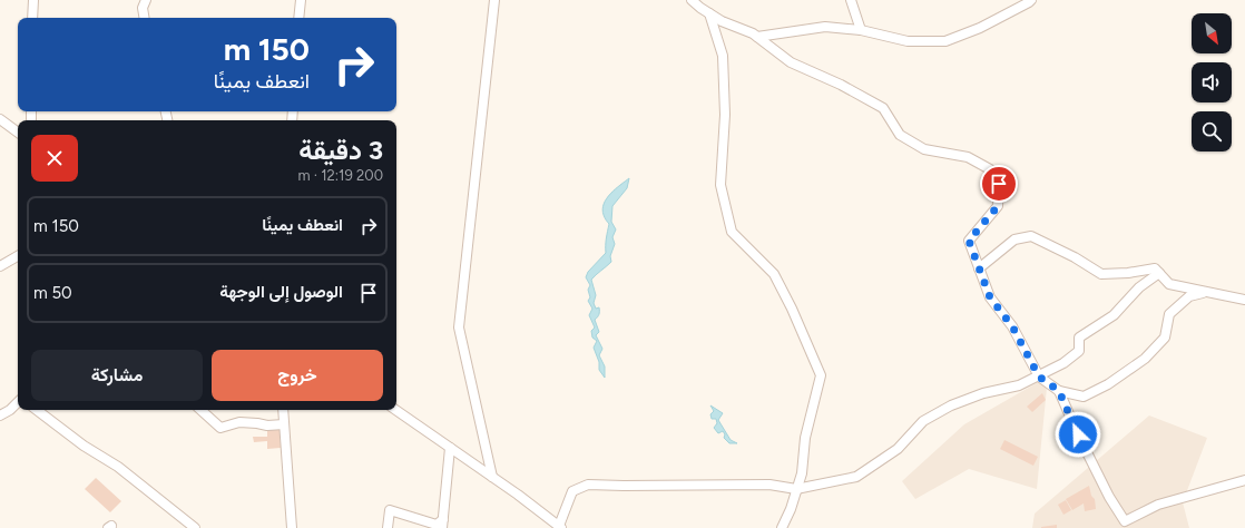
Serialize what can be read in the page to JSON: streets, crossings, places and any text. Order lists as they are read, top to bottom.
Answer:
{
  "north": "bottom right",
  "page": {
    "turn": ["150 m", "انعطف يمينًا"],
    "heading": ["3 دقيقة", "200 m · 12:19"],
    "list": [
      {
        "name": "انعطف يمينًا",
        "value": "150 m"
      },
      {
        "name": "الوصول إلى الوجهة",
        "value": "50 m"
      }
    ],
    "buttons": ["خروج", "مشاركة"]
  }
}
